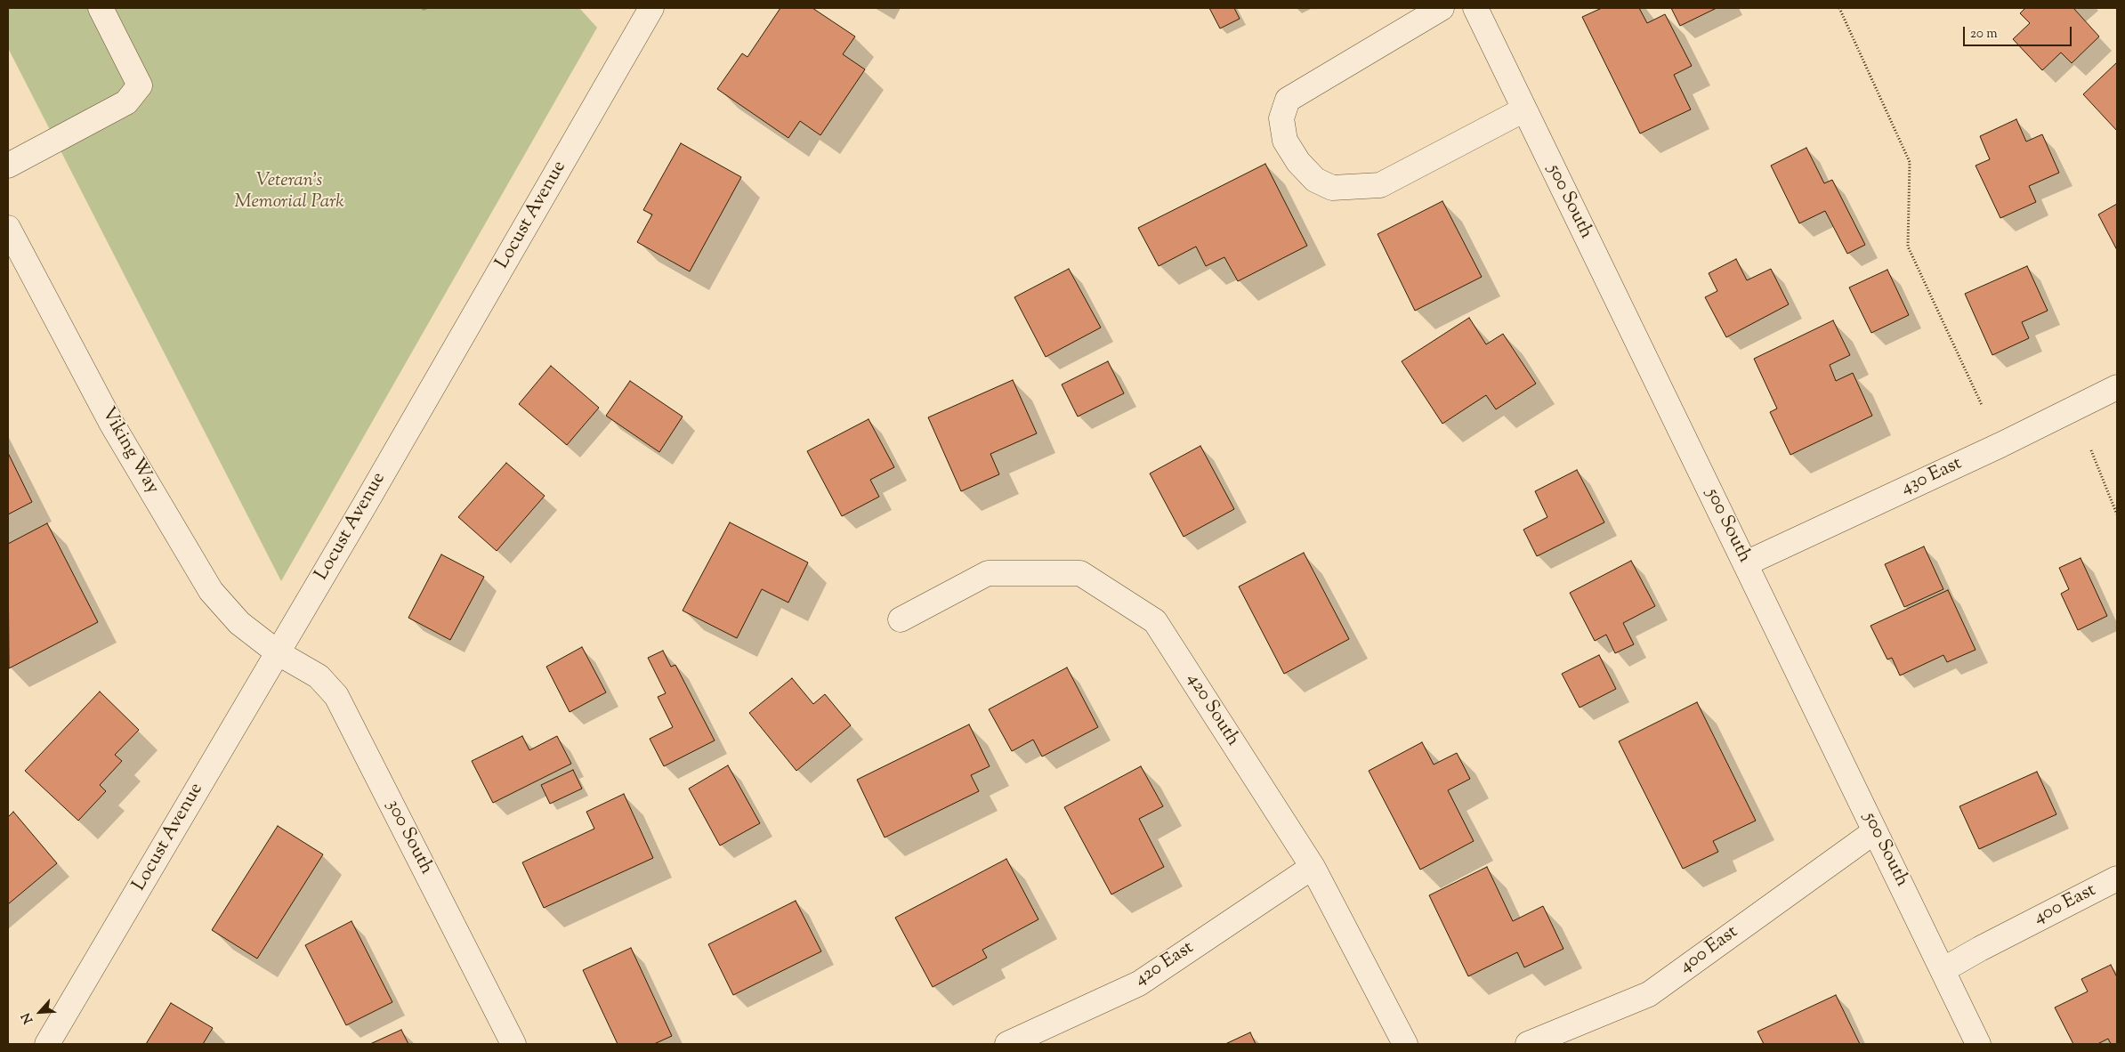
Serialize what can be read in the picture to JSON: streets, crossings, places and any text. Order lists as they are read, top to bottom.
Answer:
{
  "streets": {
    "street": [
      "500 South",
      "Locust Avenue",
      "Viking Way",
      "430 East",
      "420 South",
      "300 South",
      "400 East",
      "420 East"
    ]
  },
  "crossings": [
    ["500 South", "430 East"],
    ["500 South", "400 East"],
    ["Locust Avenue", "Viking Way"],
    ["Locust Avenue", "300 South"],
    ["Viking Way", "300 South"],
    ["420 South", "420 East"]
  ],
  "parks": ["Veteran's Memorial Park"],
  "scale_bar": "20 m",
  "north": "bottom left"
}
